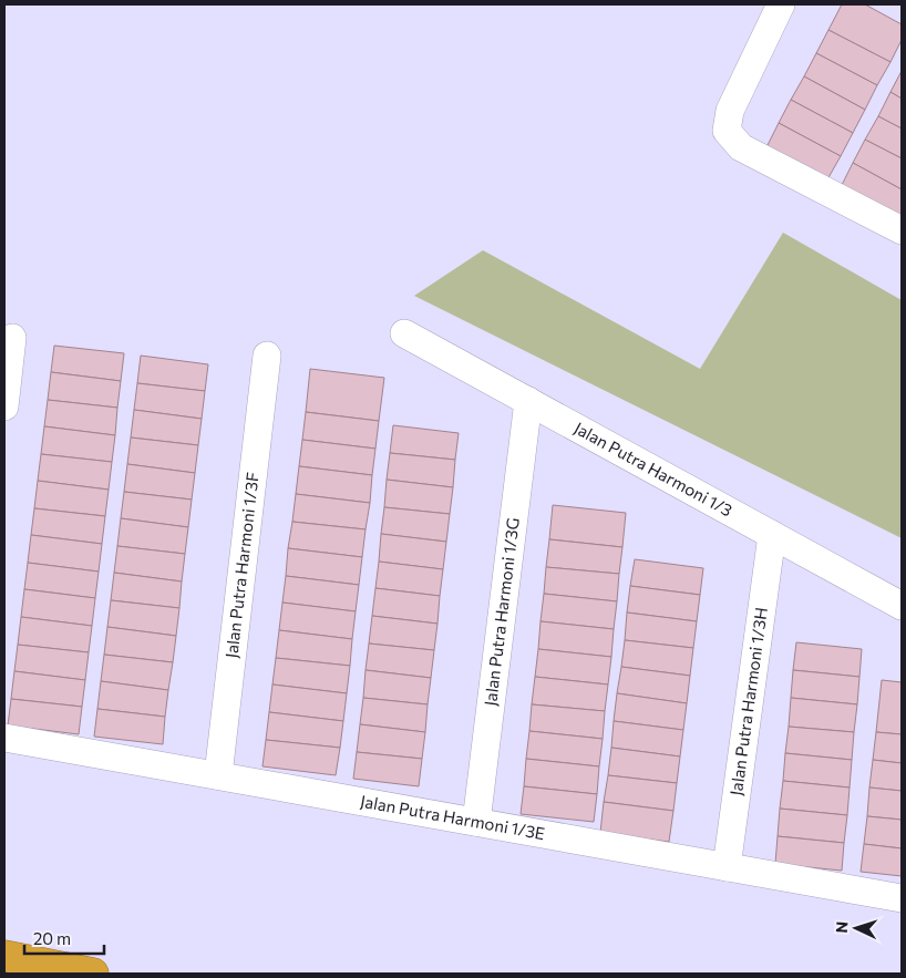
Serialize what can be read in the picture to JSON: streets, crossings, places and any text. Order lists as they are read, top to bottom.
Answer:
{
  "streets": {
    "street": [
      "Jalan Putra Harmoni 1/3",
      "Jalan Putra Harmoni 1/3F",
      "Jalan Putra Harmoni 1/3G",
      "Jalan Putra Harmoni 1/3H",
      "Jalan Putra Harmoni 1/3E"
    ]
  },
  "crossings": [
    ["Jalan Putra Harmoni 1/3", "Jalan Putra Harmoni 1/3G"],
    ["Jalan Putra Harmoni 1/3", "Jalan Putra Harmoni 1/3H"],
    ["Jalan Putra Harmoni 1/3F", "Jalan Putra Harmoni 1/3E"],
    ["Jalan Putra Harmoni 1/3G", "Jalan Putra Harmoni 1/3E"],
    ["Jalan Putra Harmoni 1/3H", "Jalan Putra Harmoni 1/3E"]
  ],
  "scale_bar": "20 m",
  "north": "left"
}
